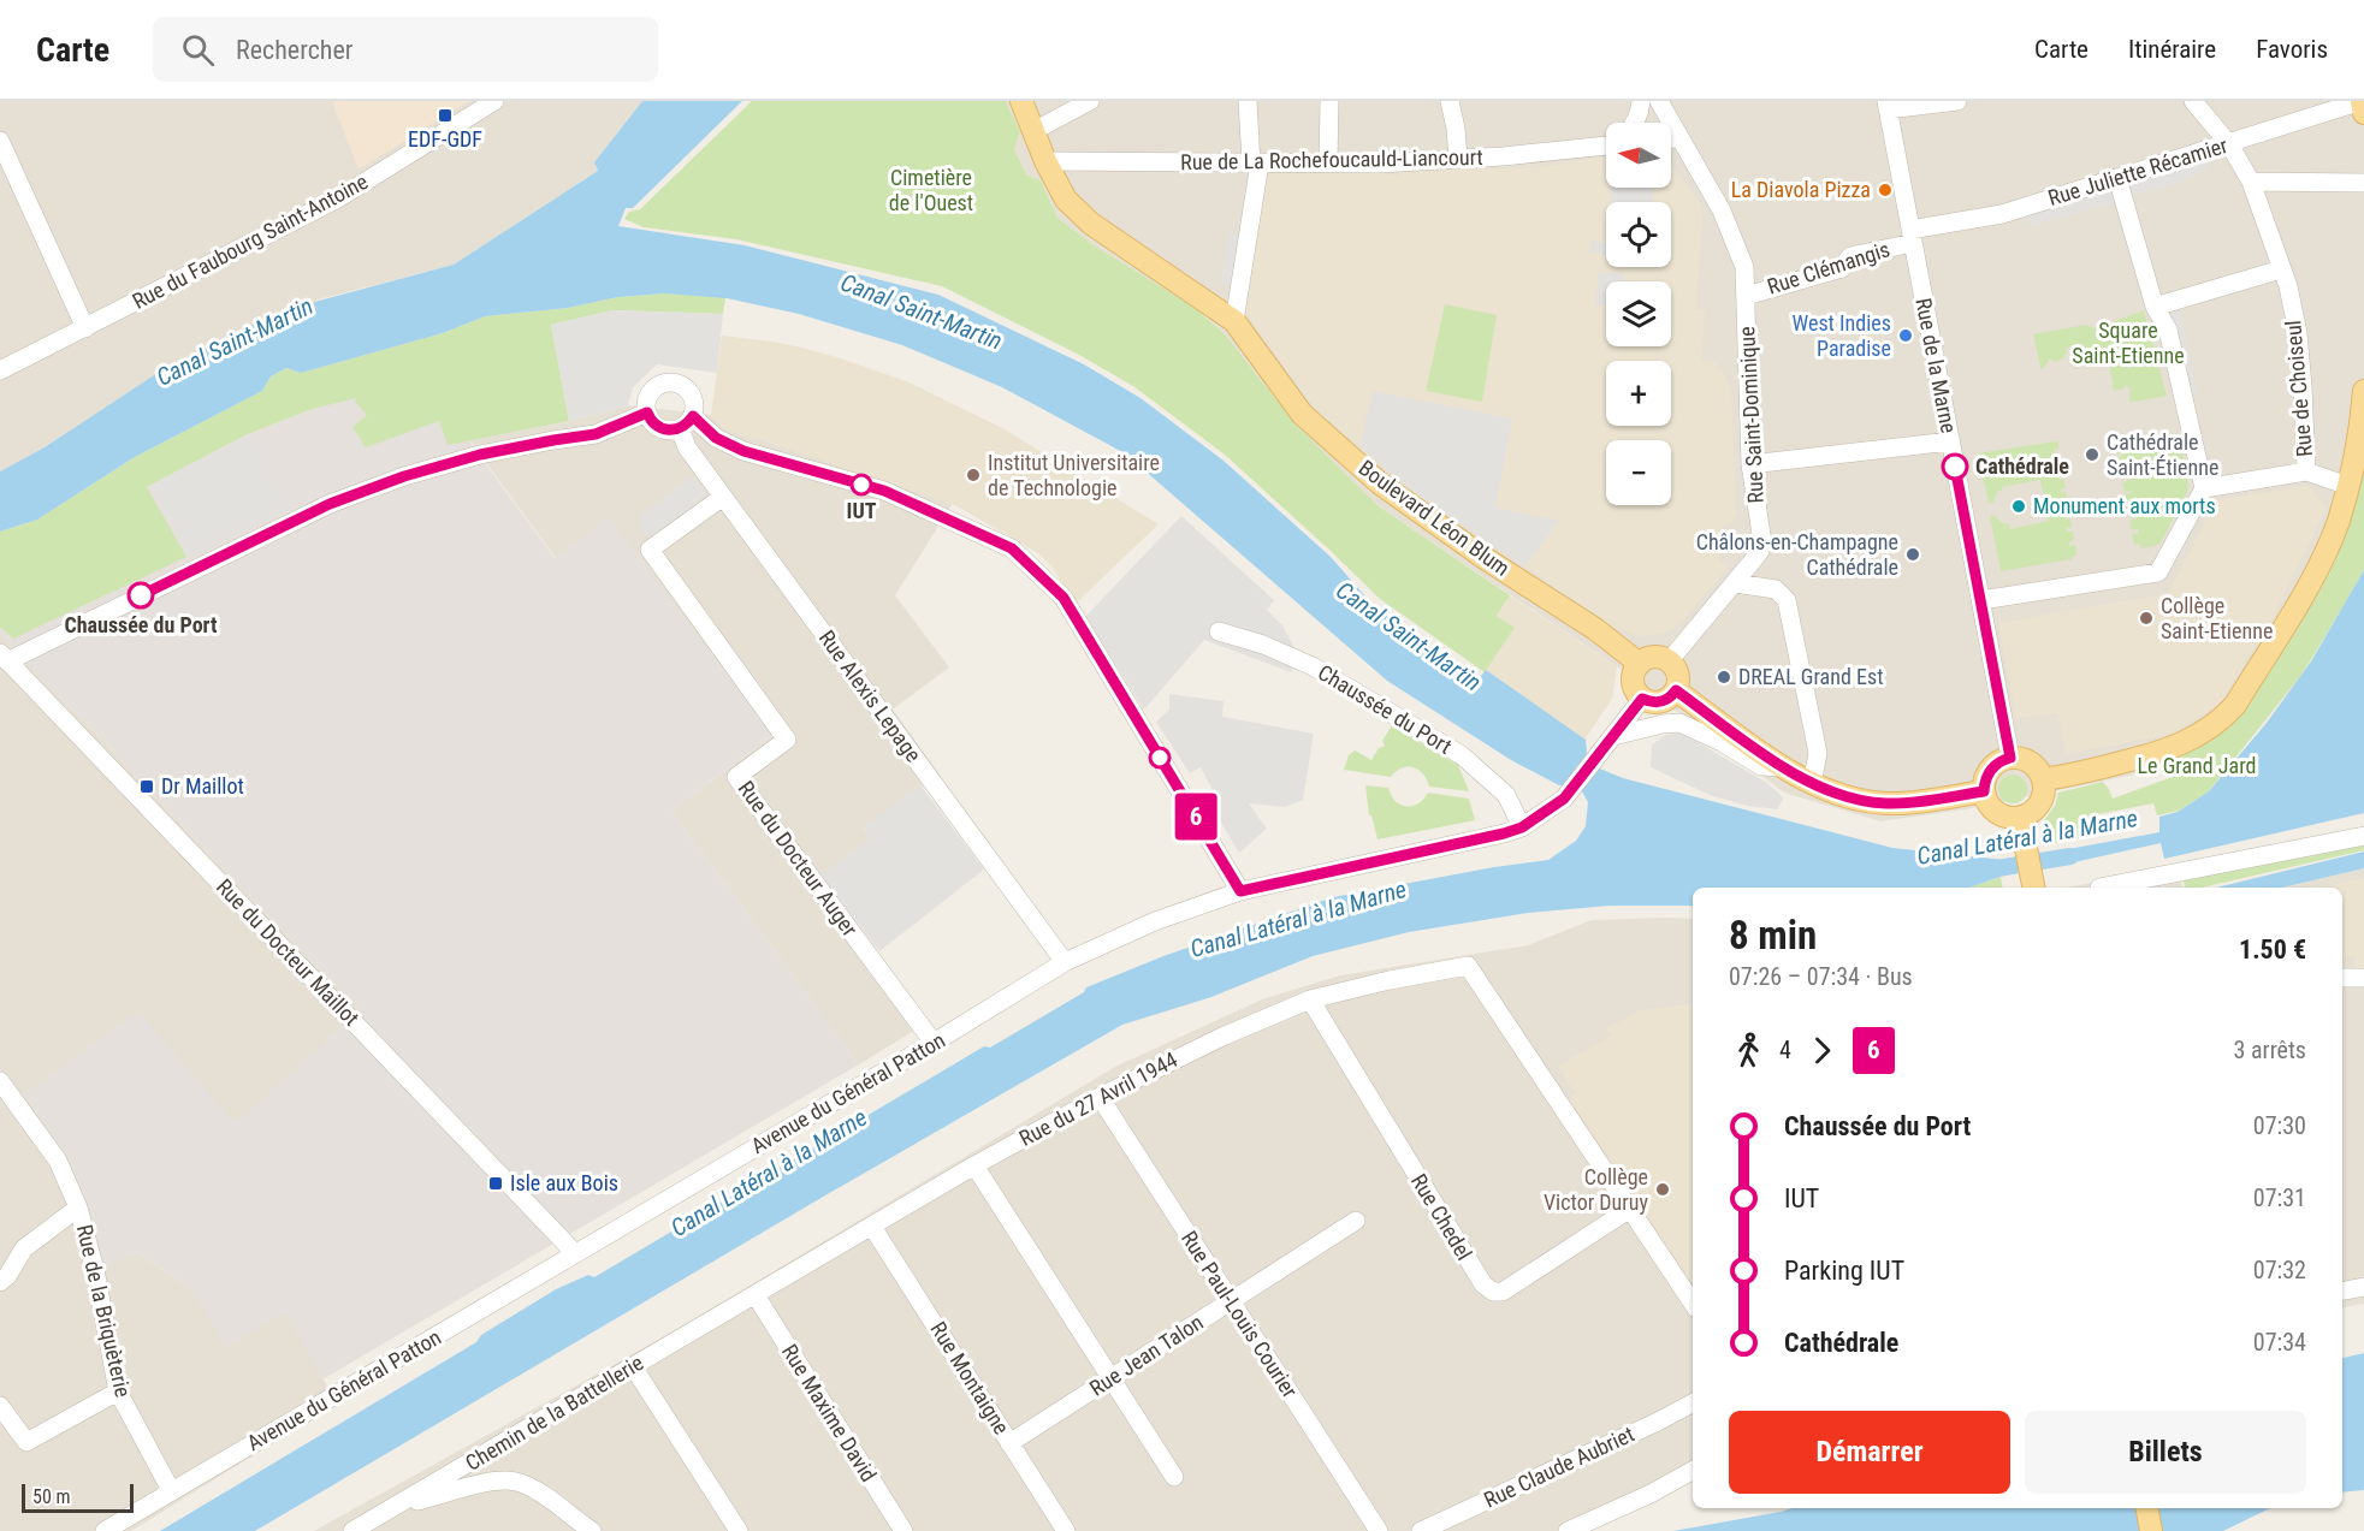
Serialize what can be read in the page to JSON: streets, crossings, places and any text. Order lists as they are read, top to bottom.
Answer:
{
  "streets": {
    "main road": ["Boulevard Léon Blum"],
    "street": [
      "Rue de La Rochefoucauld-Liancourt",
      "Rue Juliette Récamier",
      "Rue du Faubourg Saint-Antoine",
      "Rue Clémangis",
      "Rue de la Marne",
      "Rue de Choiseul",
      "Rue Saint-Dominique",
      "Rue Alexis Lepage",
      "Chaussée du Port",
      "Rue du Docteur Auger",
      "Rue du Docteur Maillot",
      "Avenue du Général Patton",
      "Rue du 27 Avril 1944",
      "Rue Chedel",
      "Rue de la Briquèterie",
      "Rue Paul-Louis Courier",
      "Rue Jean Talon",
      "Rue Montaigne",
      "Chemin de la Battellerie",
      "Rue Maxime David",
      "Rue Claude Aubriet"
    ]
  },
  "crossings": [
    ["Rue de La Rochefoucauld-Liancourt", "Boulevard Léon Blum"],
    ["Rue Juliette Récamier", "Rue Clémangis"],
    ["Rue Juliette Récamier", "Rue de la Marne"],
    ["Rue Juliette Récamier", "Rue de Choiseul"],
    ["Rue Clémangis", "Rue de la Marne"],
    ["Rue Clémangis", "Rue Saint-Dominique"],
    ["Rue Saint-Dominique", "Boulevard Léon Blum"],
    ["Rue Saint-Dominique", "Avenue du Général Patton"],
    ["Boulevard Léon Blum", "Avenue du Général Patton"],
    ["Rue Alexis Lepage", "Rue du Docteur Auger"],
    ["Rue Alexis Lepage", "Avenue du Général Patton"],
    ["Chaussée du Port", "Avenue du Général Patton"],
    ["Rue du Docteur Auger", "Avenue du Général Patton"],
    ["Rue du Docteur Maillot", "Avenue du Général Patton"],
    ["Avenue du Général Patton", "Rue de la Briquèterie"],
    ["Rue du 27 Avril 1944", "Rue Chedel"],
    ["Rue du 27 Avril 1944", "Rue Paul-Louis Courier"],
    ["Rue du 27 Avril 1944", "Rue Montaigne"],
    ["Rue du 27 Avril 1944", "Chemin de la Battellerie"],
    ["Rue du 27 Avril 1944", "Rue Maxime David"],
    ["Rue Paul-Louis Courier", "Rue Jean Talon"],
    ["Rue Jean Talon", "Rue Montaigne"],
    ["Chemin de la Battellerie", "Rue Maxime David"]
  ],
  "water": ["Canal Saint-Martin", "Canal Latéral à la Marne"],
  "parks": ["Cimetière de l'Ouest", "Square Saint-Etienne", "Le Grand Jard"],
  "places": {
    "transit": ["EDF-GDF", "Dr Maillot", "Isle aux Bois"],
    "other": [
      "La Diavola Pizza",
      "West Indies Paradise",
      "Cathédrale Saint-Étienne",
      "Cathédrale",
      "Institut Universitaire de Technologie",
      "IUT",
      "Monument aux morts",
      "Châlons-en-Champagne Cathédrale",
      "Chaussée du Port",
      "Collège Saint-Etienne",
      "DREAL Grand Est",
      "Collège Victor Duruy"
    ]
  },
  "lines": ["bus line 6"],
  "scale_bar": "50 m",
  "north": "left",
  "page": {
    "header": "Carte",
    "search": "Rechercher",
    "nav": ["Carte", "Itinéraire", "Favoris"],
    "on_map": "6",
    "map_buttons": ["+", "−"],
    "heading": ["8 min", "07:26 – 07:34 · Bus", "1.50 €"],
    "legs": ["4", "6", "3 arrêts"],
    "list": [
      {
        "name": "Chaussée du Port",
        "value": "07:30"
      },
      {
        "name": "IUT",
        "value": "07:31"
      },
      {
        "name": "Parking IUT",
        "value": "07:32"
      },
      {
        "name": "Cathédrale",
        "value": "07:34"
      }
    ],
    "buttons": ["Démarrer", "Billets"],
    "scale": "50 m"
  }
}
